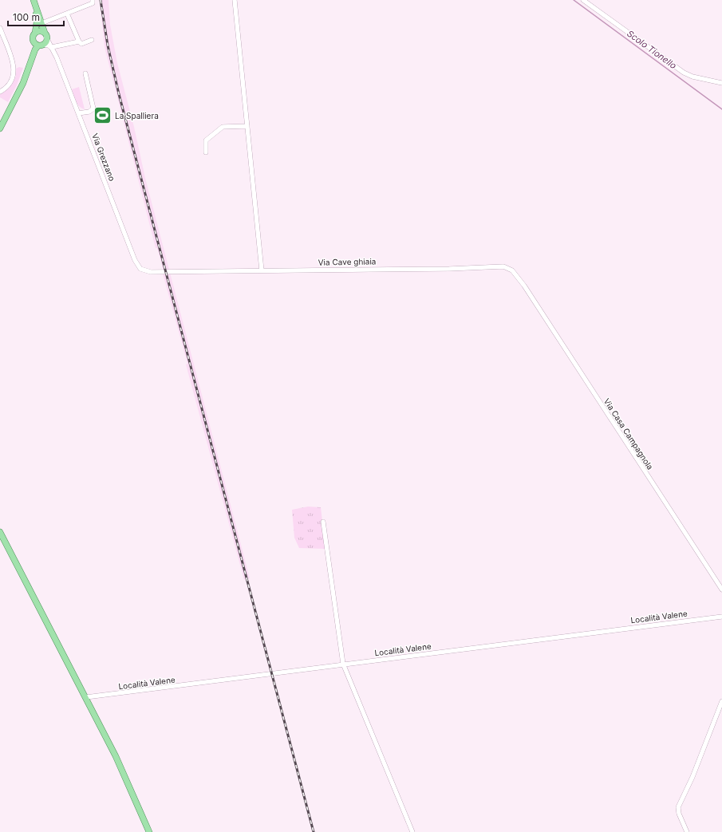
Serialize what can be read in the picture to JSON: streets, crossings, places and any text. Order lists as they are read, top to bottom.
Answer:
{
  "streets": {
    "main road": ["Via Grezzano"],
    "street": ["Via Cave ghiaia", "Via Casa Campagnola", "Località Valene"]
  },
  "crossings": [
    ["Via Grezzano", "Via Cave ghiaia"],
    ["Via Cave ghiaia", "Via Casa Campagnola"]
  ],
  "water": ["Scolo Tionello"],
  "places": {
    "sports": ["La Spalliera"]
  },
  "scale_bar": "100 m"
}
